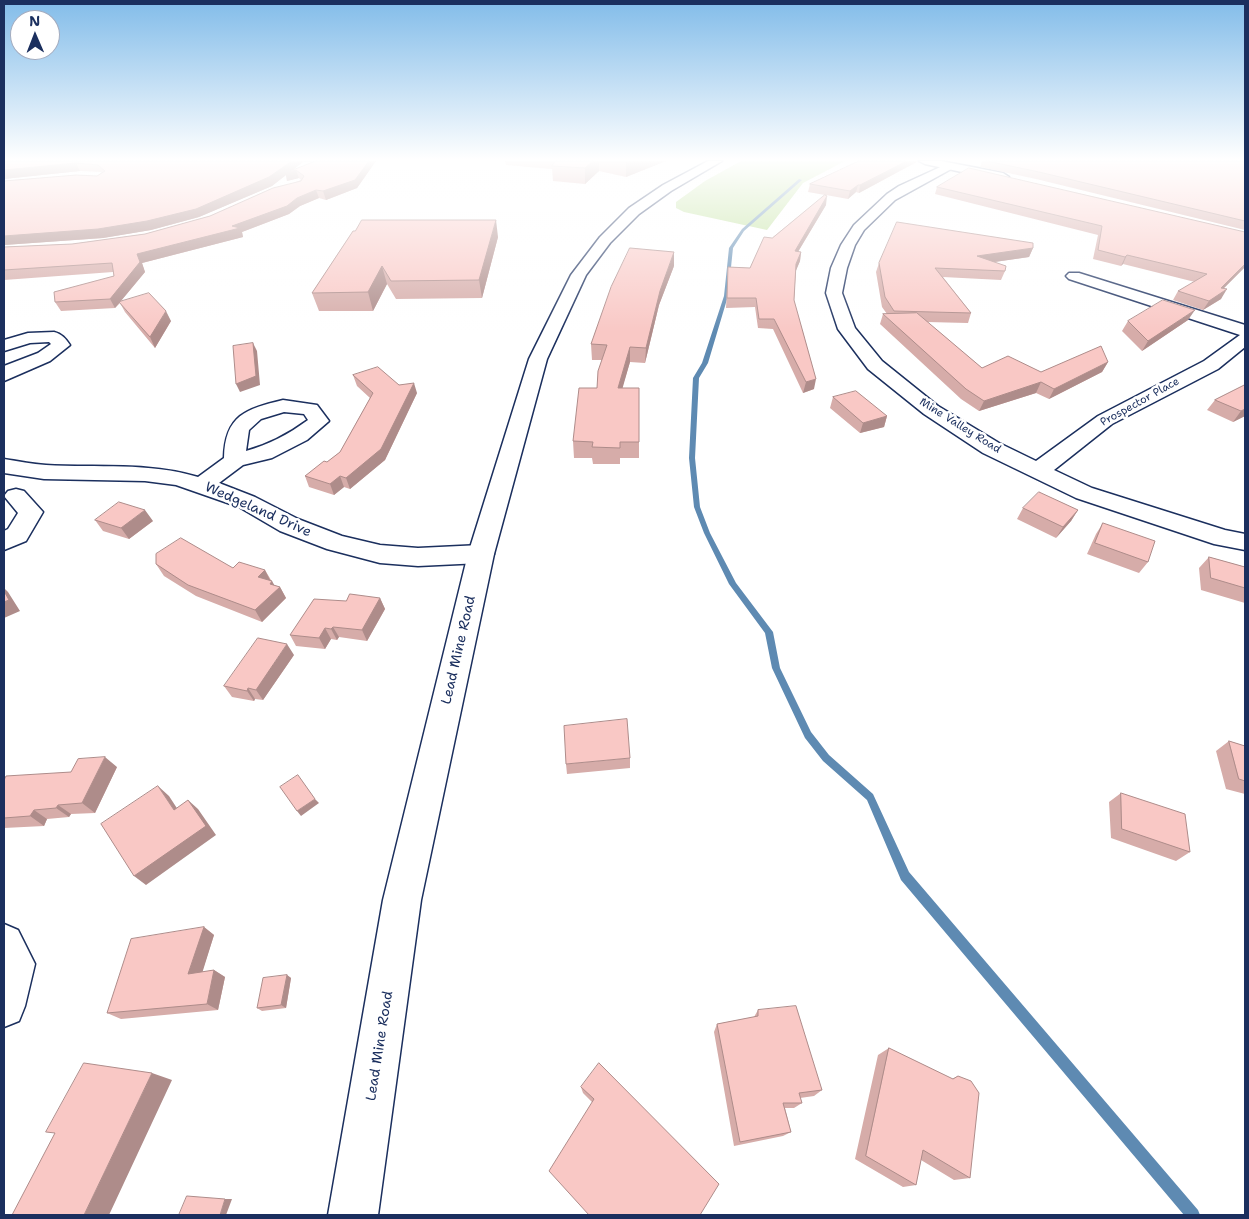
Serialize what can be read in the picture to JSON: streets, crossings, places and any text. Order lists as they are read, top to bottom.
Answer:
{
  "streets": {
    "street": [
      "Prospector Place",
      "Mine Valley Road",
      "Wedgeland Drive",
      "Lead Mine Road"
    ]
  },
  "crossings": [
    ["Prospector Place", "Mine Valley Road"],
    ["Wedgeland Drive", "Lead Mine Road"]
  ],
  "north": "top"
}
